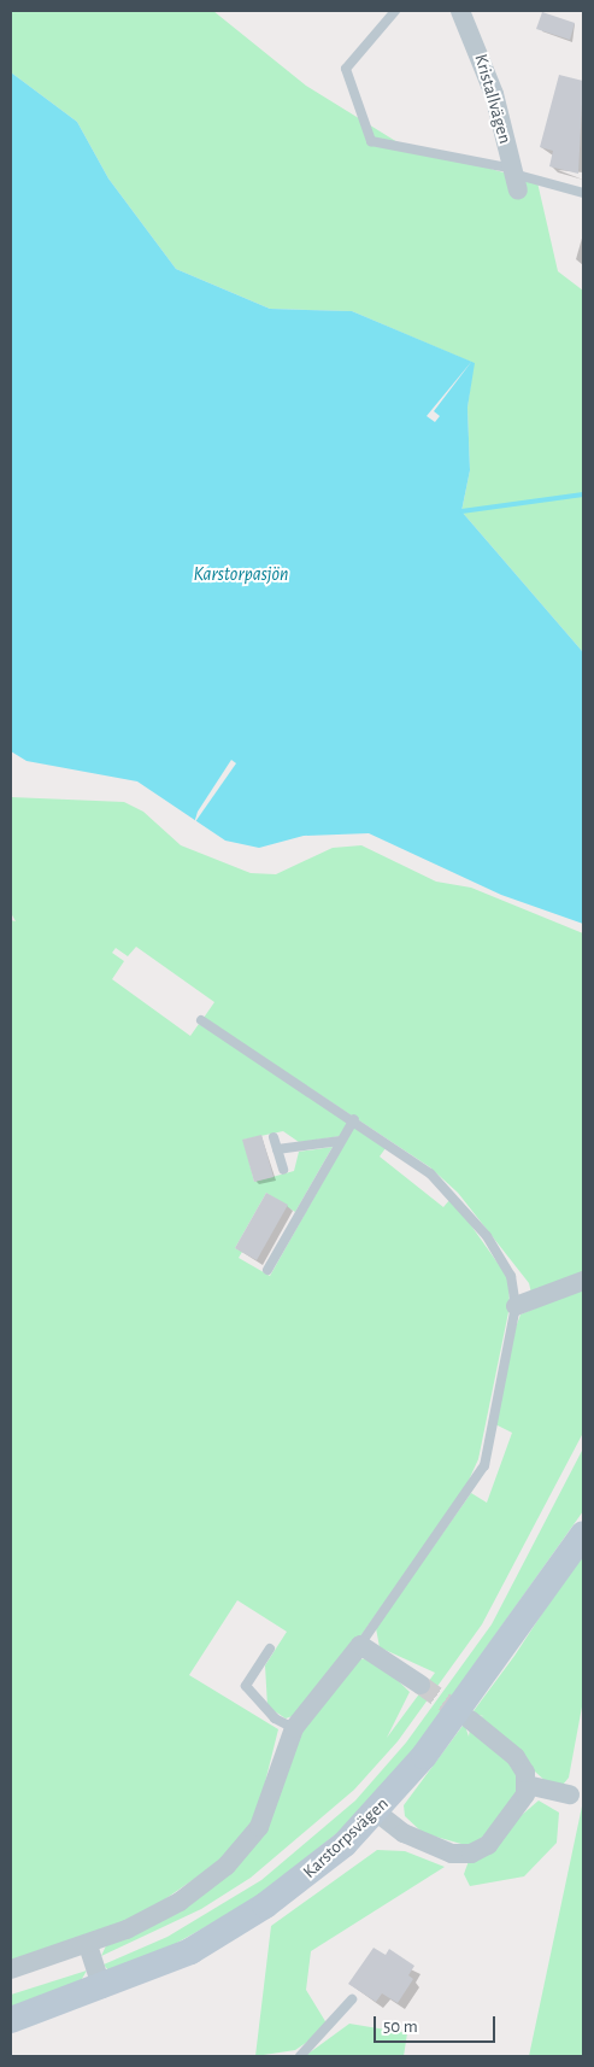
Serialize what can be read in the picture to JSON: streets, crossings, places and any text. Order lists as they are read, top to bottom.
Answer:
{
  "streets": {
    "main road": ["Karstorpsvägen"],
    "street": ["Kristallvägen"]
  },
  "water": ["Karstorpasjön"],
  "scale_bar": "50 m"
}
